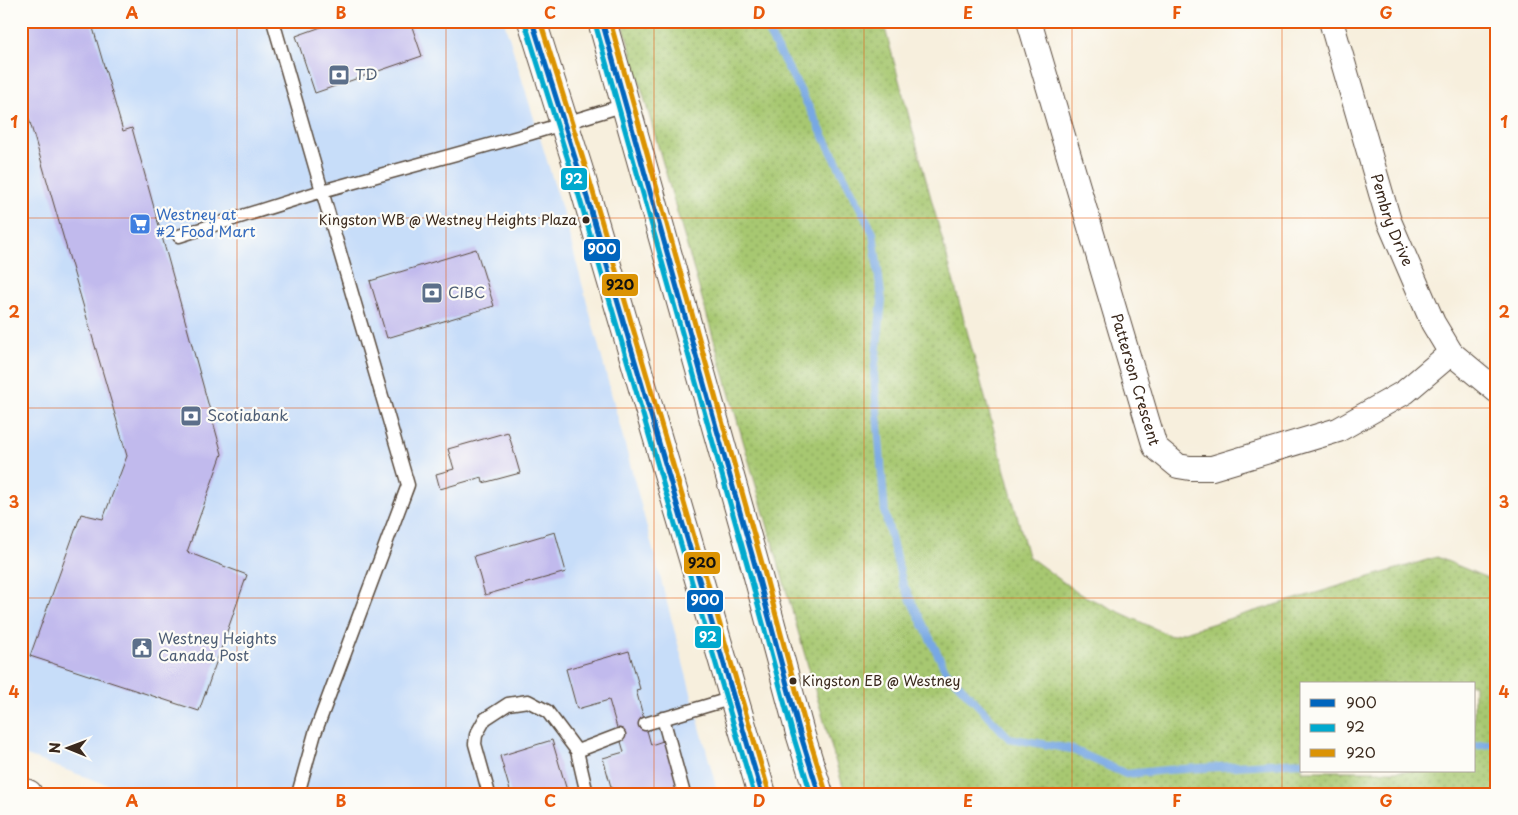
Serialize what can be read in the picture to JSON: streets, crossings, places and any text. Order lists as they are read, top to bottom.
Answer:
{
  "streets": {
    "street": ["Pembry Drive", "Patterson Crescent"]
  },
  "crossings": [
    ["Pembry Drive", "Patterson Crescent"]
  ],
  "places": {
    "bank": ["TD", "CIBC", "Scotiabank"],
    "other": ["Kingston WB @ Westney Heights Plaza", "Kingston EB @ Westney"],
    "supermarket": ["Westney at #2 Food Mart"],
    "public building": ["Westney Heights Canada Post"]
  },
  "lines": ["transit line 900", "transit line 920", "transit line 92"],
  "legend": ["900", "92", "920"],
  "north": "left",
  "grid": {
    "columns": [
      "A",
      "B",
      "C",
      "D",
      "E",
      "F",
      "G"
    ],
    "rows": [
      "1",
      "2",
      "3",
      "4"
    ]
  }
}
